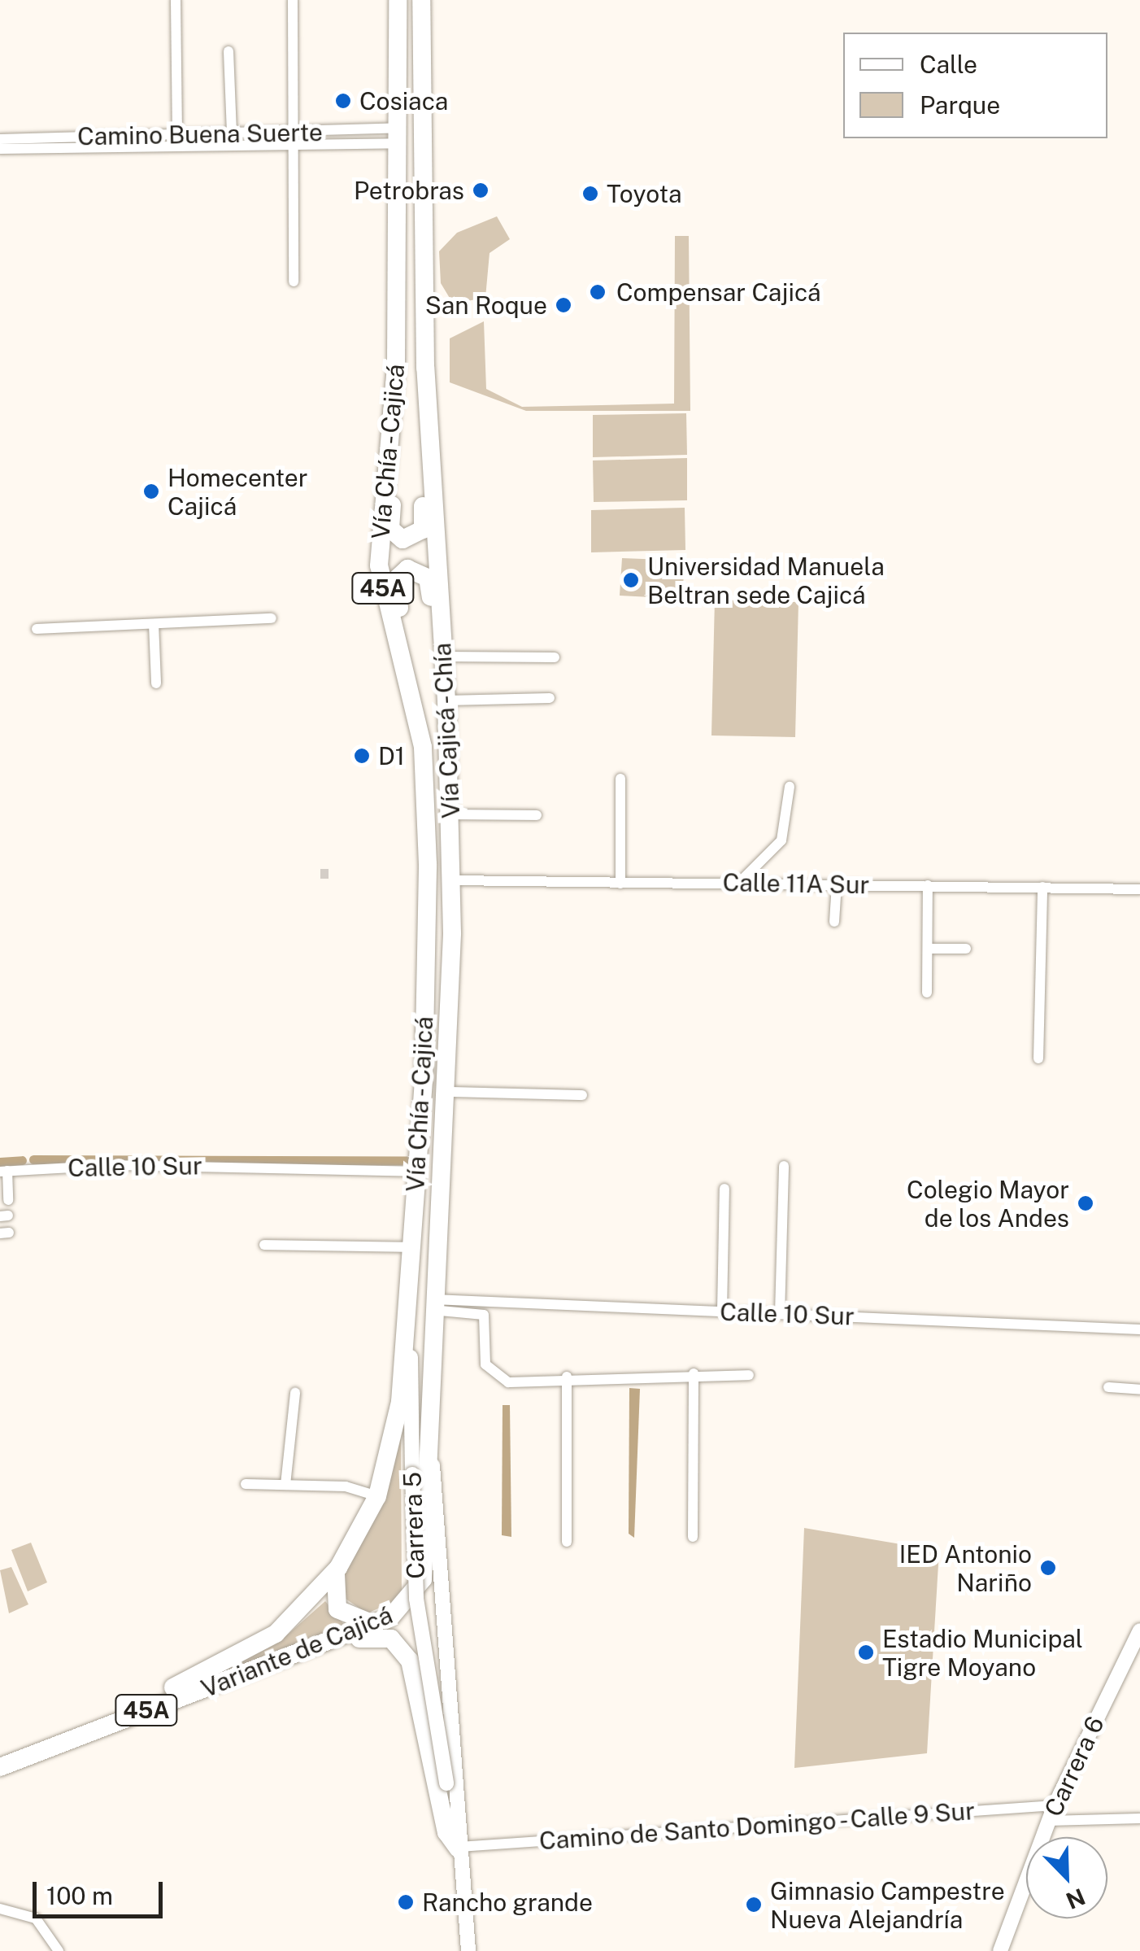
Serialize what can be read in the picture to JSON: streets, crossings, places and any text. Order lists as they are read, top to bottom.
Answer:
{
  "streets": {
    "highway": [
      "Vía Chía - Cajicá",
      "45A",
      "Vía Cajicá - Chía",
      "Variante de Cajicá"
    ],
    "main road": ["Carrera 5", "Carrera 6"],
    "street": [
      "Camino Buena Suerte",
      "Calle 11A Sur",
      "Calle 10 Sur",
      "Camino de Santo Domingo - Calle 9 Sur"
    ]
  },
  "crossings": [
    ["Camino Buena Suerte", "Vía Chía - Cajicá"],
    ["Vía Chía - Cajicá", "Calle 10 Sur"],
    ["Vía Chía - Cajicá", "Carrera 5"],
    ["Vía Chía - Cajicá", "Variante de Cajicá"],
    ["Vía Cajicá - Chía", "Calle 11A Sur"],
    ["Vía Cajicá - Chía", "Calle 10 Sur"],
    ["Vía Cajicá - Chía", "Carrera 5"],
    ["Vía Cajicá - Chía", "Variante de Cajicá"],
    ["Carrera 5", "Variante de Cajicá"],
    ["Carrera 5", "Camino de Santo Domingo - Calle 9 Sur"],
    ["Carrera 6", "Camino de Santo Domingo - Calle 9 Sur"]
  ],
  "places": [
    "Cosiaca",
    "Petrobras",
    "Toyota",
    "Compensar Cajicá",
    "San Roque",
    "Homecenter Cajicá",
    "Universidad Manuela Beltran sede Cajicá",
    "D1",
    "Colegio Mayor de los Andes",
    "IED Antonio Nariño",
    "Estadio Municipal Tigre Moyano",
    "Rancho grande",
    "Gimnasio Campestre Nueva Alejandría"
  ],
  "legend": ["Calle", "Parque"],
  "scale_bar": "100 m",
  "north": "bottom right"
}
